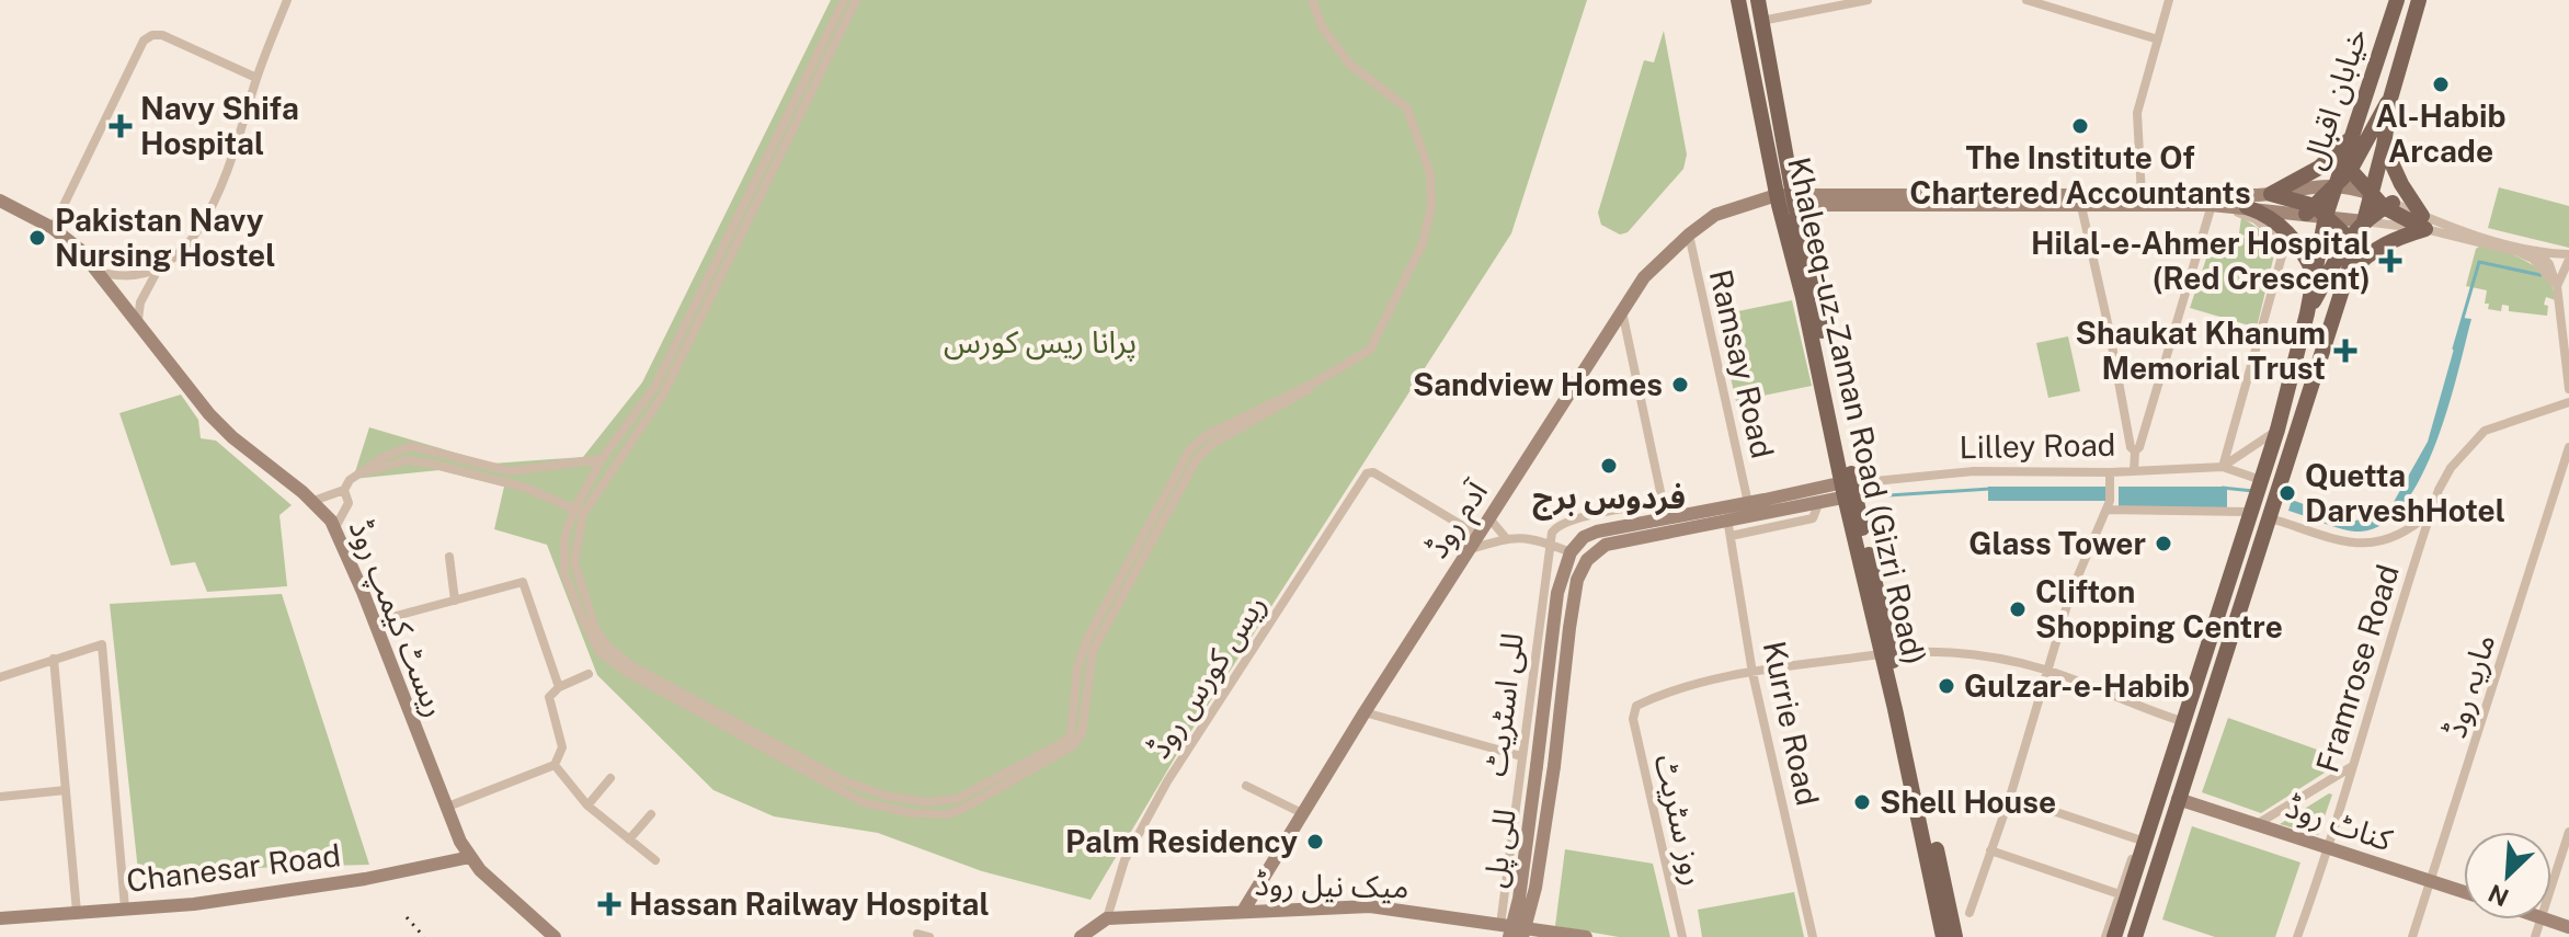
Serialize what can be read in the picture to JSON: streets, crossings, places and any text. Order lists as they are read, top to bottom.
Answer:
{
  "streets": {
    "main road": ["خیابان اقبال", "Khaleeq-uz-Zaman Road (Gizri Road)"],
    "street": [
      "Ramsay Road",
      "Lilley Road",
      "آدم روڈ",
      "ریسٹ کیمپ روڈ",
      "Framrose Road",
      "ریس کورس روڈ",
      "ماریہ روڈ",
      "للی اسٹریٹ",
      "Kurrie Road",
      "روز سٹریٹ",
      "کناٹ روڈ",
      "للی پل",
      "Chanesar Road",
      "میک نیل روڈ"
    ]
  },
  "crossings": [
    ["Ramsay Road", "آدم روڈ"],
    ["Khaleeq-uz-Zaman Road (Gizri Road)", "Lilley Road"],
    ["Khaleeq-uz-Zaman Road (Gizri Road)", "آدم روڈ"],
    ["Lilley Road", "Kurrie Road"],
    ["Lilley Road", "للی پل"],
    ["آدم روڈ", "ریس کورس روڈ"],
    ["آدم روڈ", "میک نیل روڈ"],
    ["ریسٹ کیمپ روڈ", "Chanesar Road"],
    ["Framrose Road", "کناٹ روڈ"],
    ["ریس کورس روڈ", "میک نیل روڈ"],
    ["ماریہ روڈ", "کناٹ روڈ"],
    ["للی اسٹریٹ", "میک نیل روڈ"],
    ["Kurrie Road", "روز سٹریٹ"]
  ],
  "parks": ["پرانا ریس کورس"],
  "places": {
    "other": [
      "Al-Habib Arcade",
      "The Institute Of Chartered Accountants",
      "Pakistan Navy Nursing Hostel",
      "Sandview Homes",
      "فردوس برج",
      "Quetta DarveshHotel",
      "Glass Tower",
      "Clifton Shopping Centre",
      "Gulzar-e-Habib",
      "Shell House",
      "Palm Residency"
    ],
    "health": [
      "Navy Shifa Hospital",
      "Hilal-e-Ahmer Hospital (Red Crescent)",
      "Shaukat Khanum Memorial Trust",
      "Hassan Railway Hospital"
    ]
  },
  "north": "bottom left"
}
